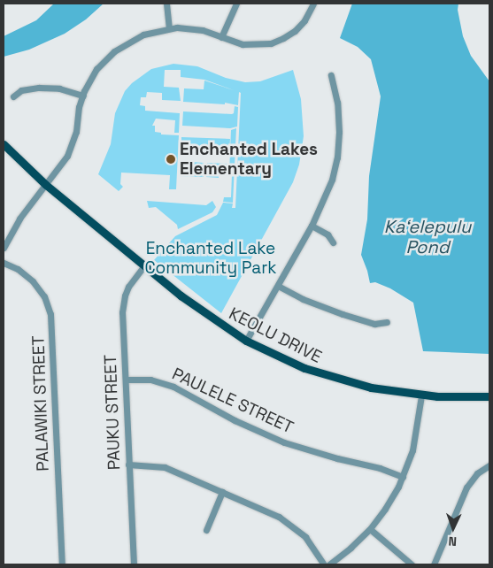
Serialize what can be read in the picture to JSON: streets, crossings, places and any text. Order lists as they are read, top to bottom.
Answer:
{
  "streets": {
    "main road": ["KEOLU DRIVE"],
    "street": ["PAULELE STREET", "PALAWIKI STREET", "PAUKU STREET"]
  },
  "crossings": [
    ["KEOLU DRIVE", "PAUKU STREET"],
    ["PAULELE STREET", "PAUKU STREET"]
  ],
  "water": ["Kaʻelepulu Pond"],
  "parks": ["Enchanted Lake Community Park"],
  "places": ["Enchanted Lakes Elementary"],
  "north": "bottom"
}
